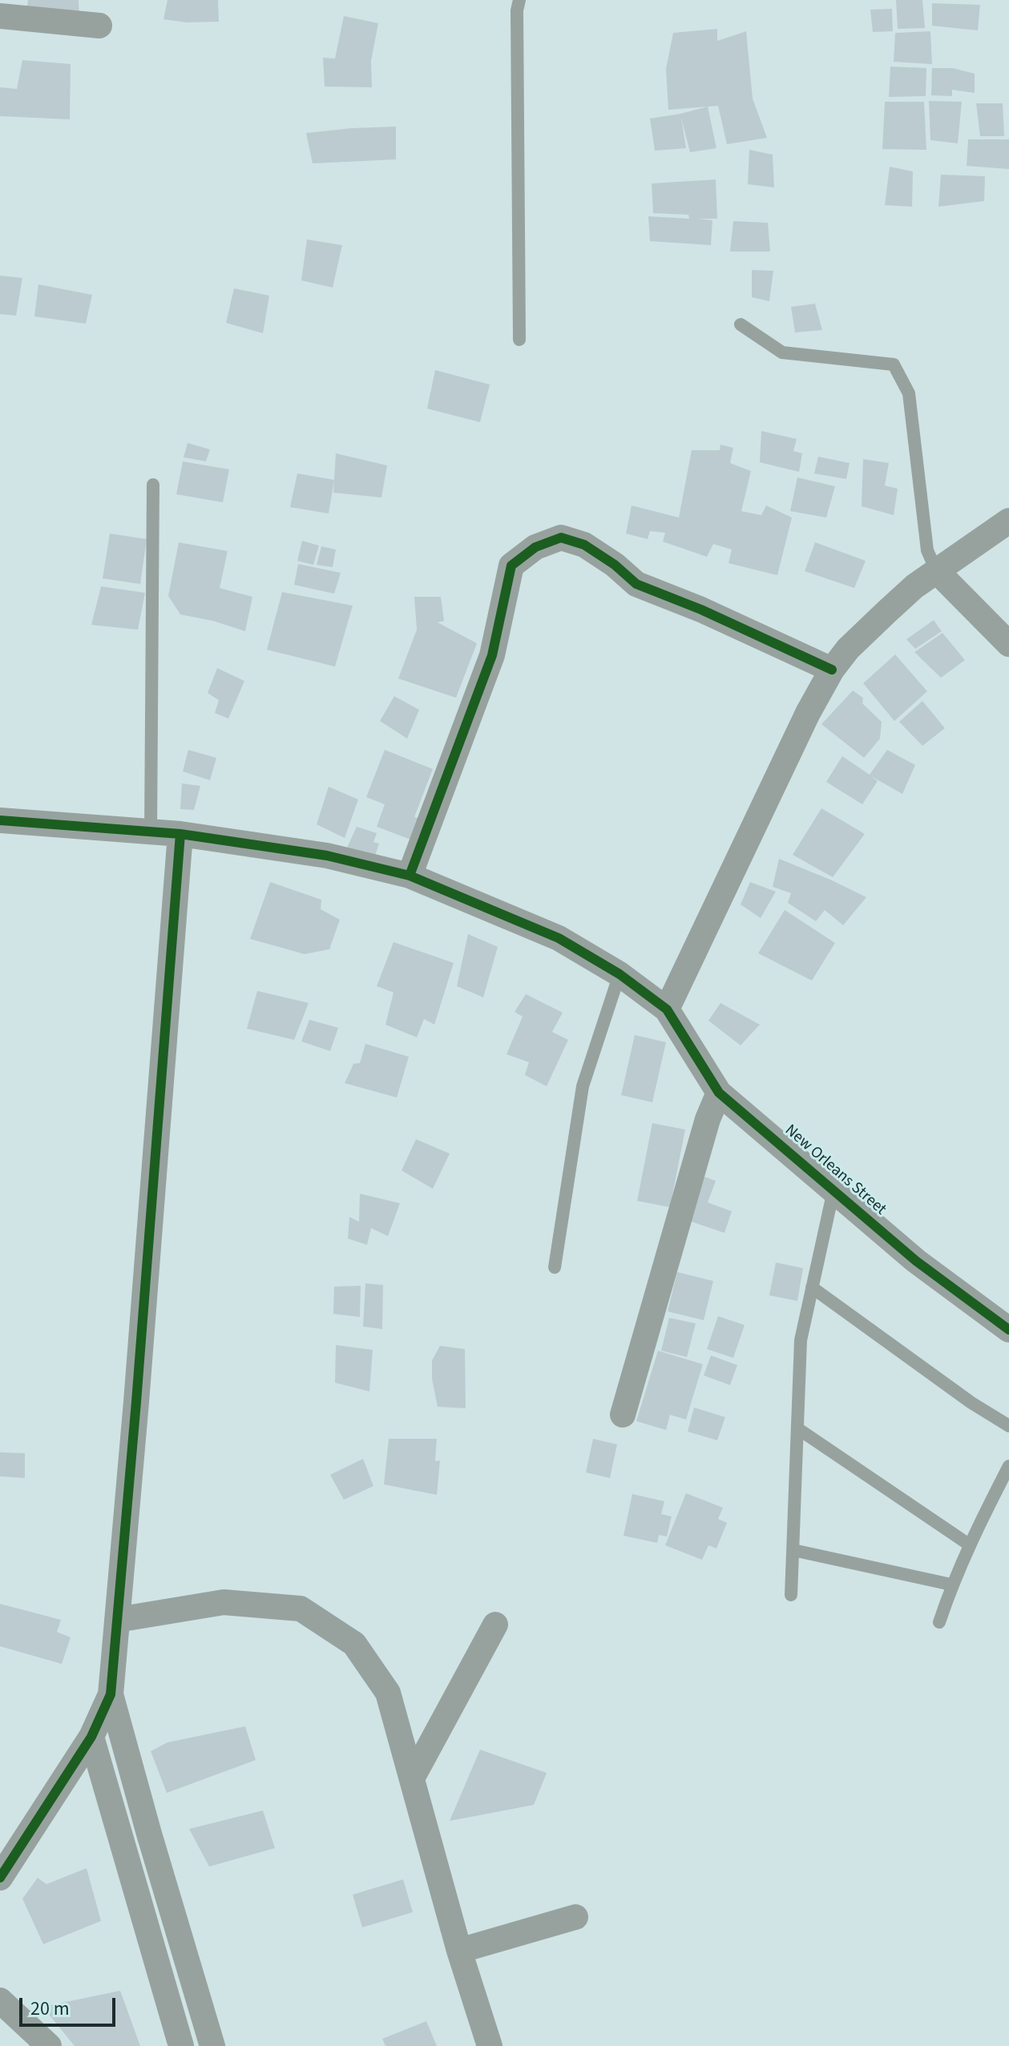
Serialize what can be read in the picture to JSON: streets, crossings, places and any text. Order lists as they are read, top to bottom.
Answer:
{
  "streets": {
    "street": ["New Orleans Street"]
  },
  "scale_bar": "20 m"
}
